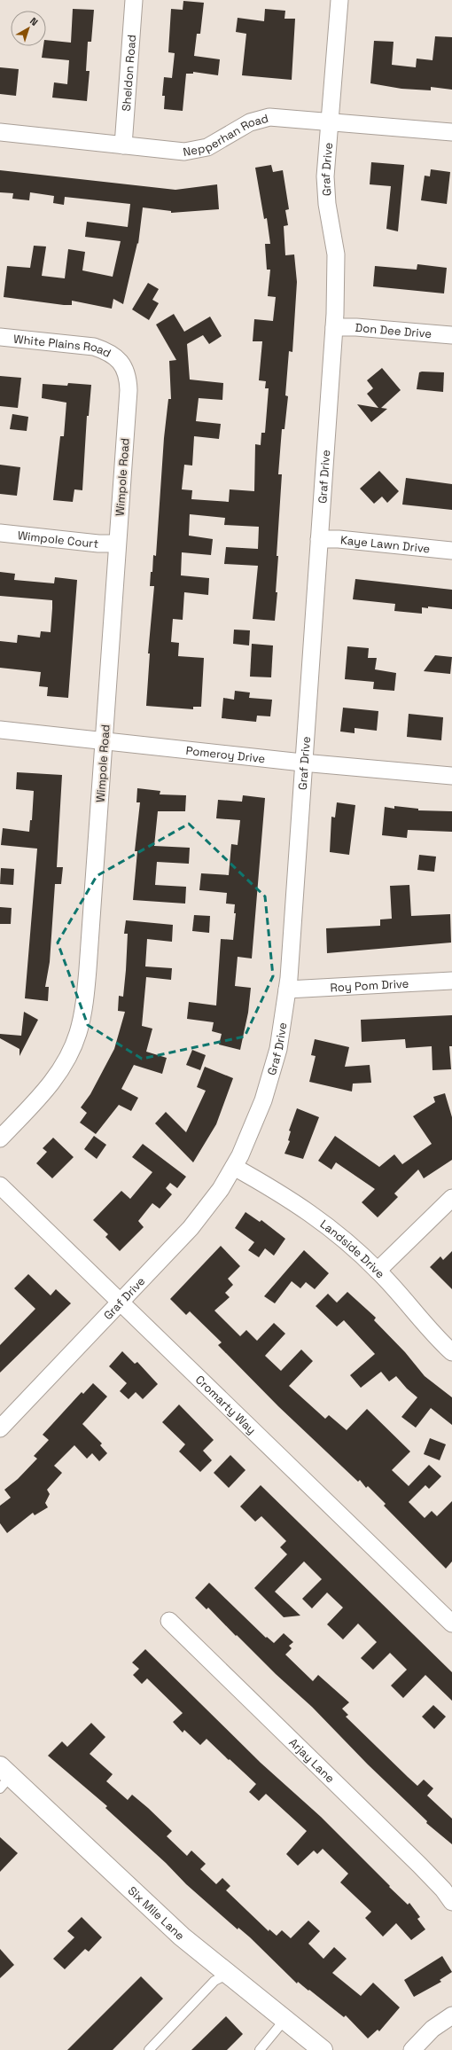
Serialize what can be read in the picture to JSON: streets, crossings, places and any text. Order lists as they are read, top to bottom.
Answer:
{
  "streets": {
    "street": [
      "Sheldon Road",
      "Nepperhan Road",
      "Graf Drive",
      "Don Dee Drive",
      "White Plains Road",
      "Wimpole Road",
      "Wimpole Court",
      "Kaye Lawn Drive",
      "Pomeroy Drive",
      "Roy Pom Drive",
      "Landside Drive",
      "Cromarty Way",
      "Arjay Lane",
      "Six Mile Lane"
    ]
  },
  "crossings": [
    ["Sheldon Road", "Nepperhan Road"],
    ["Nepperhan Road", "Graf Drive"],
    ["Graf Drive", "Don Dee Drive"],
    ["Graf Drive", "Kaye Lawn Drive"],
    ["Graf Drive", "Pomeroy Drive"],
    ["Graf Drive", "Roy Pom Drive"],
    ["Graf Drive", "Landside Drive"],
    ["Graf Drive", "Cromarty Way"],
    ["White Plains Road", "Wimpole Road"],
    ["Wimpole Road", "Wimpole Court"],
    ["Wimpole Road", "Pomeroy Drive"]
  ],
  "north": "top right"
}
